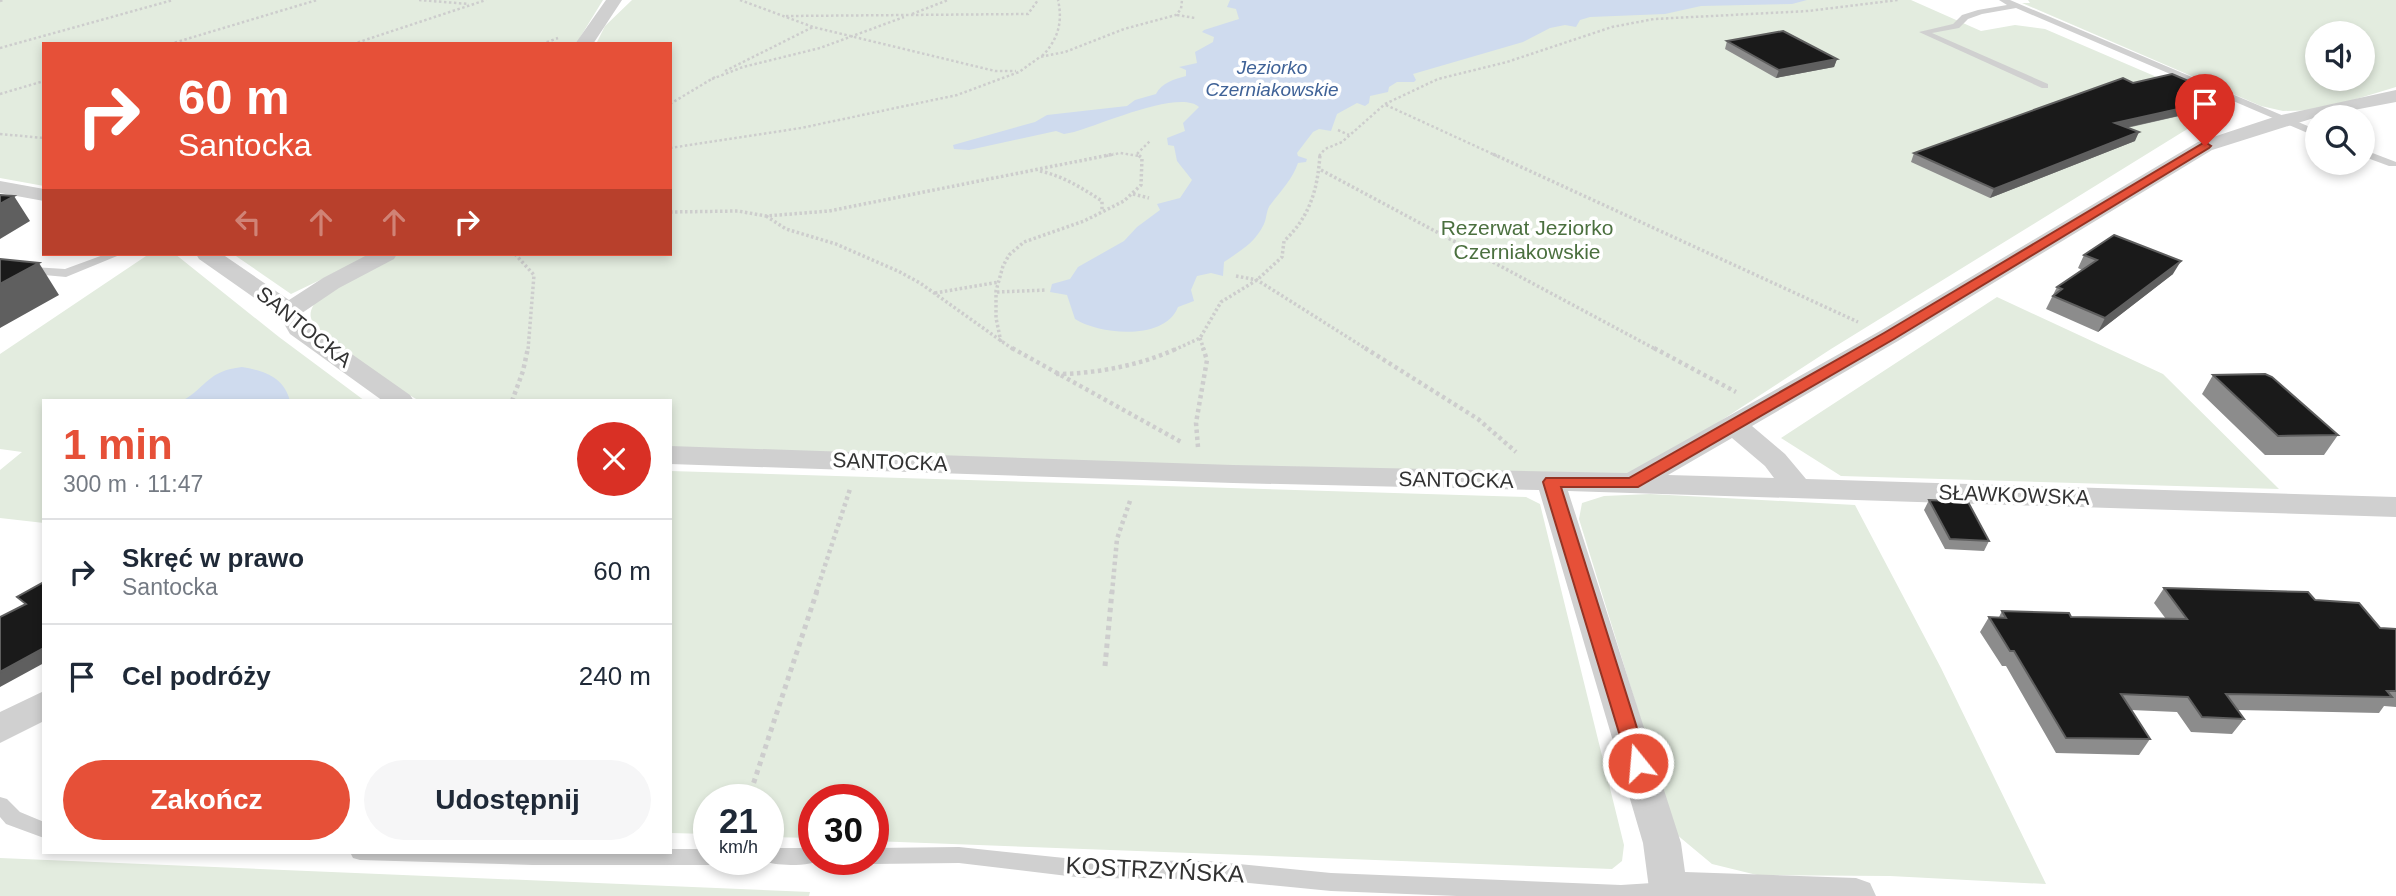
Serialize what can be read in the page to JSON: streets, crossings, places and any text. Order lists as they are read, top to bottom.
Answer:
{
  "streets": {
    "street": ["SANTOCKA", "SŁAWKOWSKA", "KOSTRZYŃSKA"]
  },
  "crossings": [
    ["SANTOCKA", "SŁAWKOWSKA"]
  ],
  "water": ["Jeziorko Czerniakowskie"],
  "parks": ["Rezerwat Jeziorko Czerniakowskie"],
  "page": {
    "turn": ["60 m", "Santocka"],
    "heading": ["1 min", "300 m · 11:47"],
    "list": [
      {
        "name": "Skręć w prawo",
        "note": "Santocka",
        "value": "60 m"
      },
      {
        "name": "Cel podróży",
        "value": "240 m"
      }
    ],
    "buttons": ["Zakończ", "Udostępnij"],
    "speed": "21 km/h",
    "limit": "30"
  }
}
